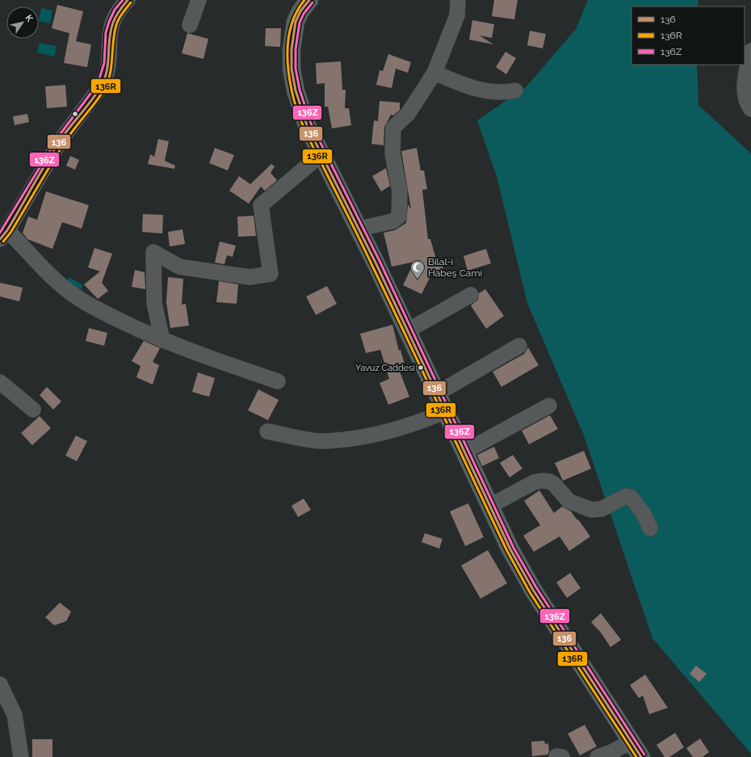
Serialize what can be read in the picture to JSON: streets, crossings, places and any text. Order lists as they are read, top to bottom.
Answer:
{
  "places": {
    "mosque": ["Bilal-i Habeş Cami"],
    "other": ["Yavuz Caddesi"]
  },
  "lines": ["transit line 136", "transit line 136R", "transit line 136Z"],
  "legend": ["136", "136R", "136Z"],
  "north": "top right"
}
